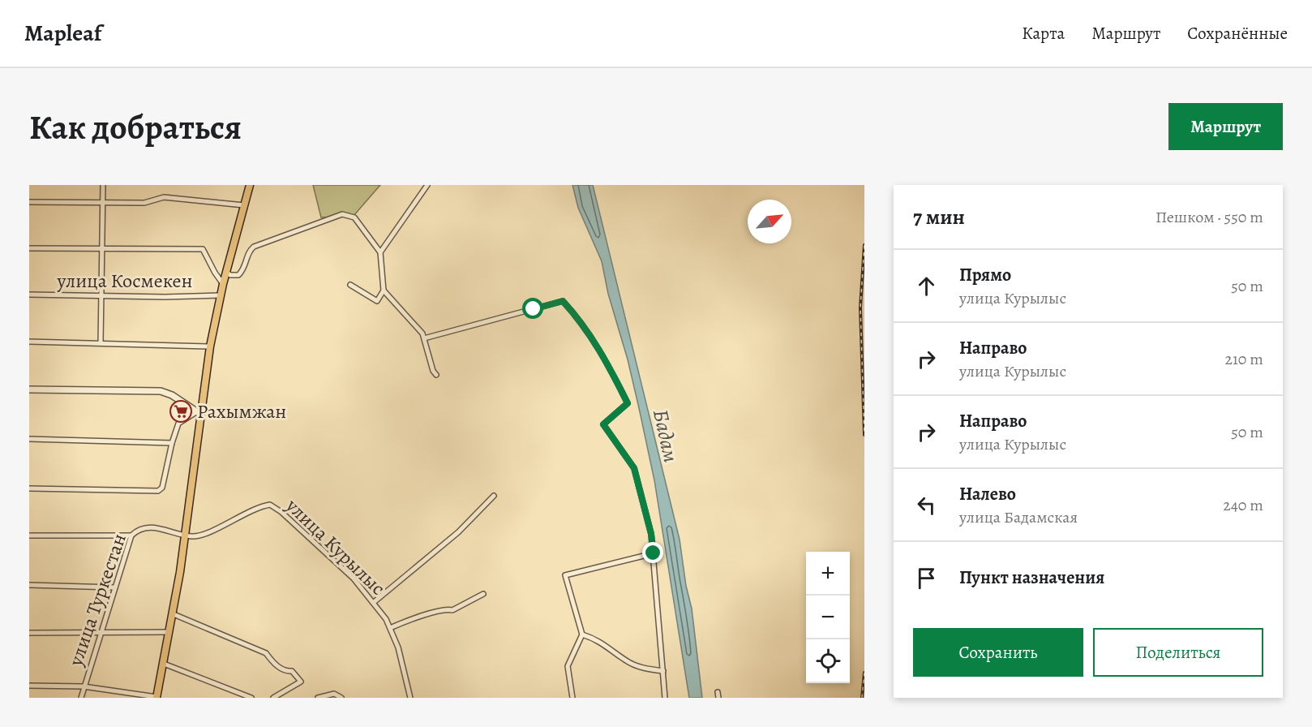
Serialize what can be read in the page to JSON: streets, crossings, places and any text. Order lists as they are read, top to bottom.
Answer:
{
  "streets": {
    "street": ["улица Космекен", "улица Курылыс", "улица Туркестан"]
  },
  "crossings": [
    ["улица Курылыс", "улица Туркестан"]
  ],
  "water": ["Бадам"],
  "places": {
    "supermarket": ["Рахымжан"]
  },
  "north": "top right",
  "page": {
    "header": "Mapleaf",
    "nav": ["Карта", "Маршрут", "Сохранённые"],
    "buttons": [
      "Маршрут",
      ["Сохранить", "Поделиться"]
    ],
    "title": "Как добраться",
    "heading": ["7 мин", "Пешком · 550 m"],
    "list": [
      ["Прямо", "улица Курылыс", "50 m"],
      ["Направо", "улица Курылыс", "210 m"],
      ["Направо", "улица Курылыс", "50 m"],
      ["Налево", "улица Бадамская", "240 m"],
      "Пункт назначения"
    ],
    "map_buttons": ["+", "−"]
  }
}
